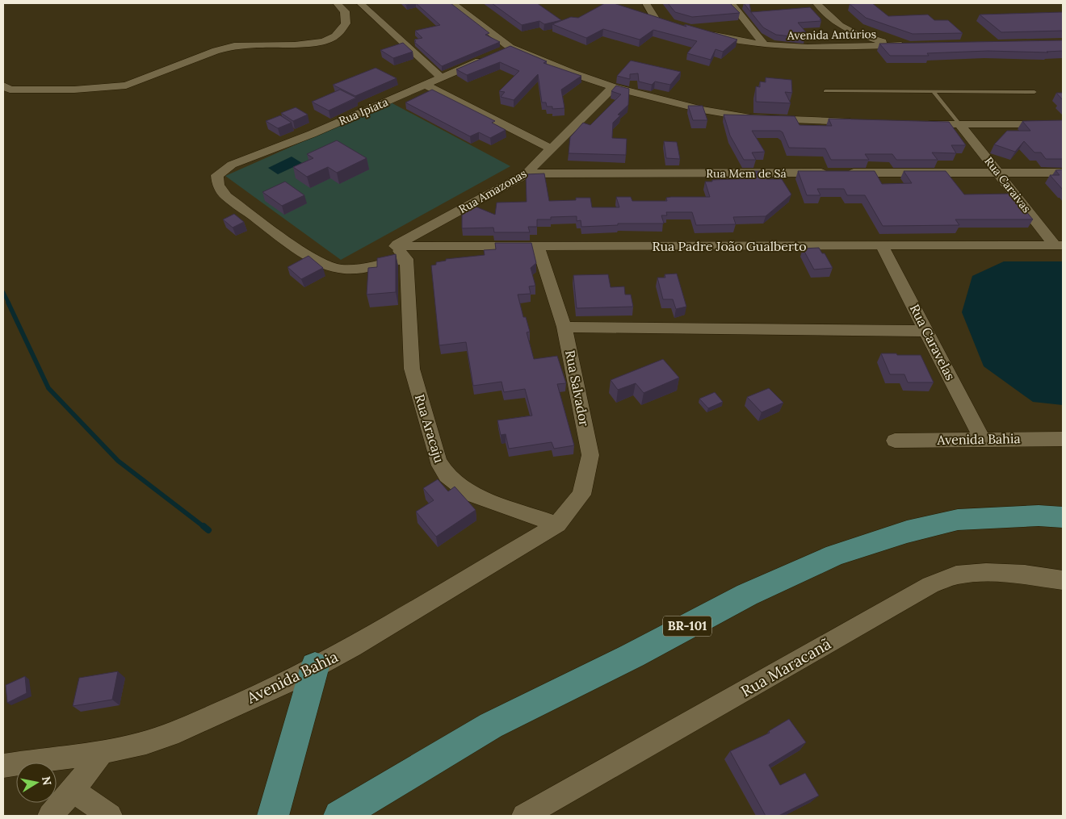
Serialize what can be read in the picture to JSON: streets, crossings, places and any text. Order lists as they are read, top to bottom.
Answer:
{
  "streets": {
    "highway": ["BR-101"],
    "street": [
      "Avenida Antúrios",
      "Rua Ipiata",
      "Rua Mem de Sá",
      "Rua Caraivas",
      "Rua Amazonas",
      "Rua Padre João Gualberto",
      "Rua Caravelas",
      "Rua Salvador",
      "Rua Aracaju",
      "Avenida Bahia",
      "Rua Maracanã"
    ]
  },
  "crossings": [
    ["Rua Ipiata", "Rua Amazonas"],
    ["Rua Ipiata", "Rua Padre João Gualberto"],
    ["Rua Ipiata", "Rua Aracaju"],
    ["Rua Mem de Sá", "Rua Caraivas"],
    ["Rua Mem de Sá", "Rua Amazonas"],
    ["Rua Caraivas", "Rua Padre João Gualberto"],
    ["Rua Amazonas", "Rua Padre João Gualberto"],
    ["Rua Amazonas", "Rua Aracaju"],
    ["Rua Padre João Gualberto", "Rua Caravelas"],
    ["Rua Padre João Gualberto", "Rua Salvador"],
    ["Rua Padre João Gualberto", "Rua Aracaju"],
    ["Rua Caravelas", "Avenida Bahia"],
    ["Rua Salvador", "Rua Aracaju"],
    ["Rua Salvador", "Avenida Bahia"],
    ["Rua Aracaju", "Avenida Bahia"]
  ],
  "north": "right"
}
